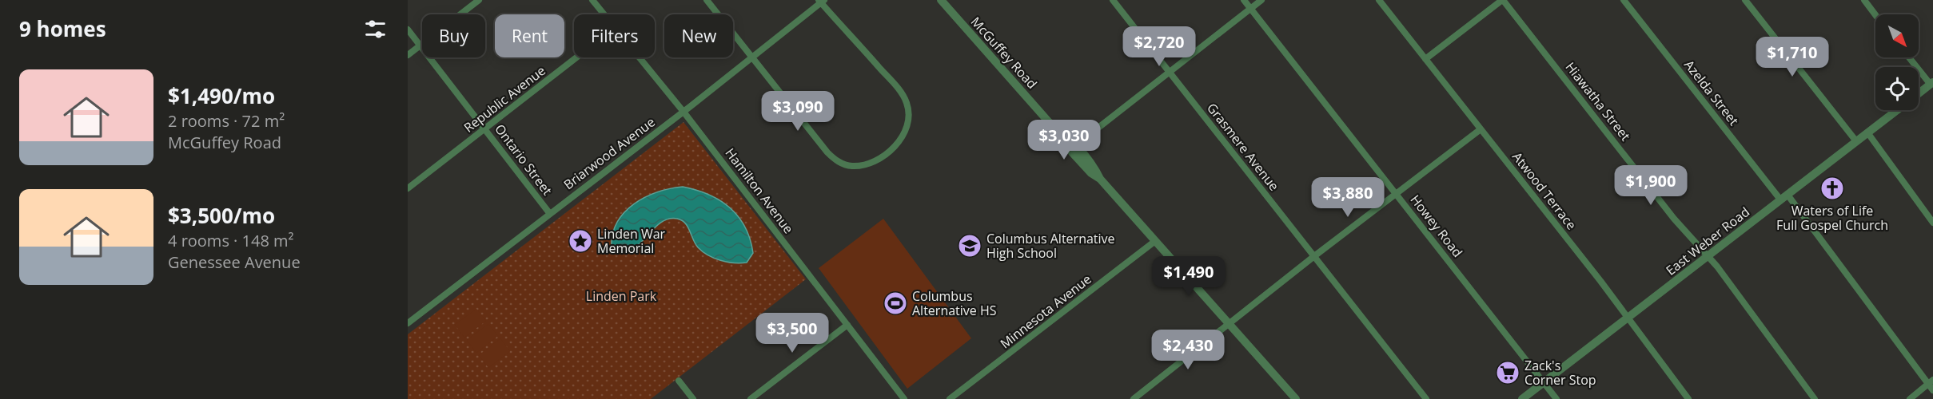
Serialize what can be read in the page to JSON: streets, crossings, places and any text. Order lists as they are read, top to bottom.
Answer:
{
  "streets": {
    "street": [
      "McGuffey Road",
      "Azelda Street",
      "Republic Avenue",
      "Hiawatha Street",
      "Grasmere Avenue",
      "Briarwood Avenue",
      "Ontario Street",
      "Hamilton Avenue",
      "Atwood Terrace",
      "Howey Road",
      "East Weber Road",
      "Minnesota Avenue"
    ]
  },
  "crossings": [
    ["McGuffey Road", "Minnesota Avenue"],
    ["Azelda Street", "East Weber Road"],
    ["Republic Avenue", "Ontario Street"],
    ["Hiawatha Street", "East Weber Road"],
    ["Briarwood Avenue", "Ontario Street"],
    ["Briarwood Avenue", "Hamilton Avenue"],
    ["Atwood Terrace", "East Weber Road"],
    ["Howey Road", "East Weber Road"]
  ],
  "parks": ["Linden Park"],
  "places": {
    "church": ["Waters of Life Full Gospel Church"],
    "place": ["Linden War Memorial"],
    "school or university": ["Columbus Alternative High School"],
    "sports": ["Columbus Alternative HS"],
    "supermarket": ["Zack's Corner Stop"]
  },
  "north": "bottom right",
  "page": {
    "heading": "9 homes",
    "chip": [
      "Buy",
      "Rent",
      "Filters",
      "New"
    ],
    "price": [
      "$2,720",
      "$1,710",
      "$3,090",
      "$3,030",
      "$1,900",
      "$3,880",
      "$1,490",
      "$3,500",
      "$2,430"
    ],
    "list": [
      {
        "name": "$1,490/mo",
        "note": "2 rooms · 72 m² · McGuffey Road"
      },
      {
        "name": "$3,500/mo",
        "note": "4 rooms · 148 m² · Genessee Avenue"
      }
    ]
  }
}
